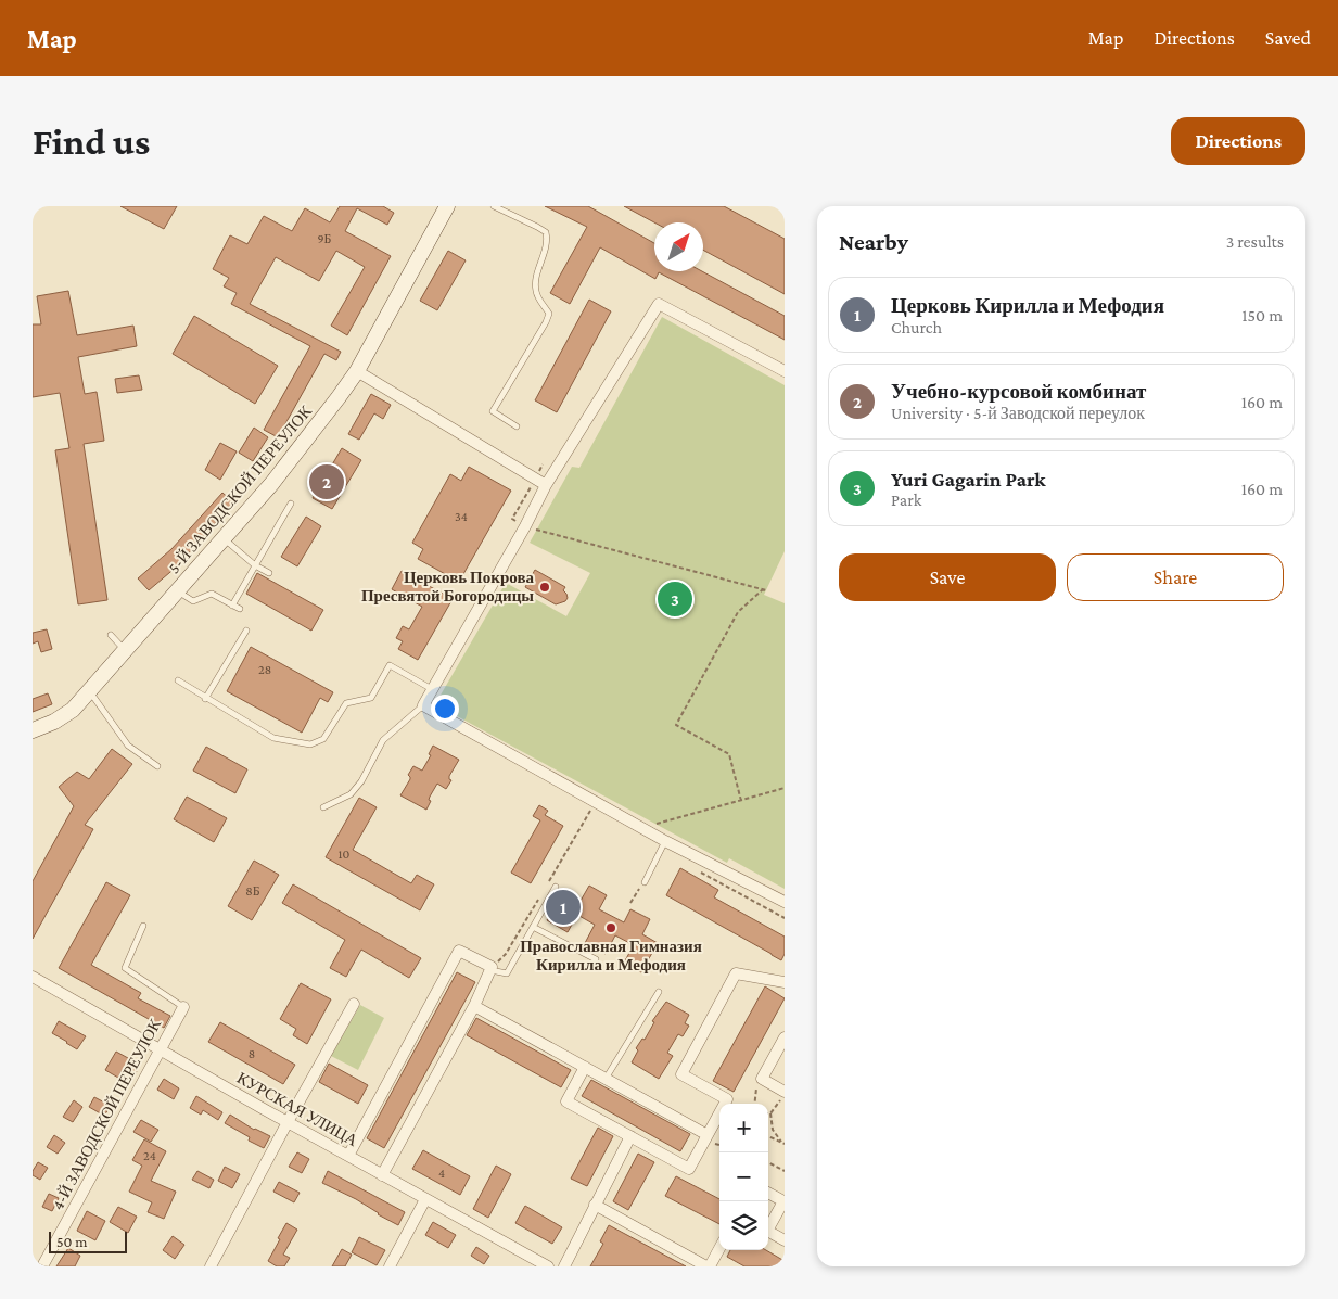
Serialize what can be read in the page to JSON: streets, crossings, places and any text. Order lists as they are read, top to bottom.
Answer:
{
  "streets": {
    "street": ["5-Й ЗАВОДСКОЙ ПЕРЕУЛОК", "КУРСКАЯ УЛИЦА", "4-Й ЗАВОДСКОЙ ПЕРЕУЛОК"]
  },
  "crossings": [
    ["КУРСКАЯ УЛИЦА", "4-Й ЗАВОДСКОЙ ПЕРЕУЛОК"]
  ],
  "places": ["Церковь Покрова Пресвятой Богородицы", "Православная Гимназия Кирилла и Мефодия"],
  "house_numbers": [
    "9Б",
    "34",
    "28",
    "10",
    "8Б",
    "8",
    "24",
    "4"
  ],
  "scale_bar": "50 m",
  "north": "top right",
  "page": {
    "header": "Map",
    "nav": ["Map", "Directions", "Saved"],
    "buttons": [
      "Directions",
      ["Save", "Share"]
    ],
    "title": "Find us",
    "heading": ["Nearby", "3 results"],
    "list": [
      {
        "mark": "1",
        "name": "Церковь Кирилла и Мефодия",
        "note": "Church",
        "value": "150 m"
      },
      {
        "mark": "2",
        "name": "Учебно-курсовой комбинат",
        "note": "University · 5-й Заводской переулок",
        "value": "160 m"
      },
      {
        "mark": "3",
        "name": "Yuri Gagarin Park",
        "note": "Park",
        "value": "160 m"
      }
    ],
    "pins": ["2", "3", "1"],
    "map_buttons": ["+", "−"],
    "scale": "50 m"
  }
}
